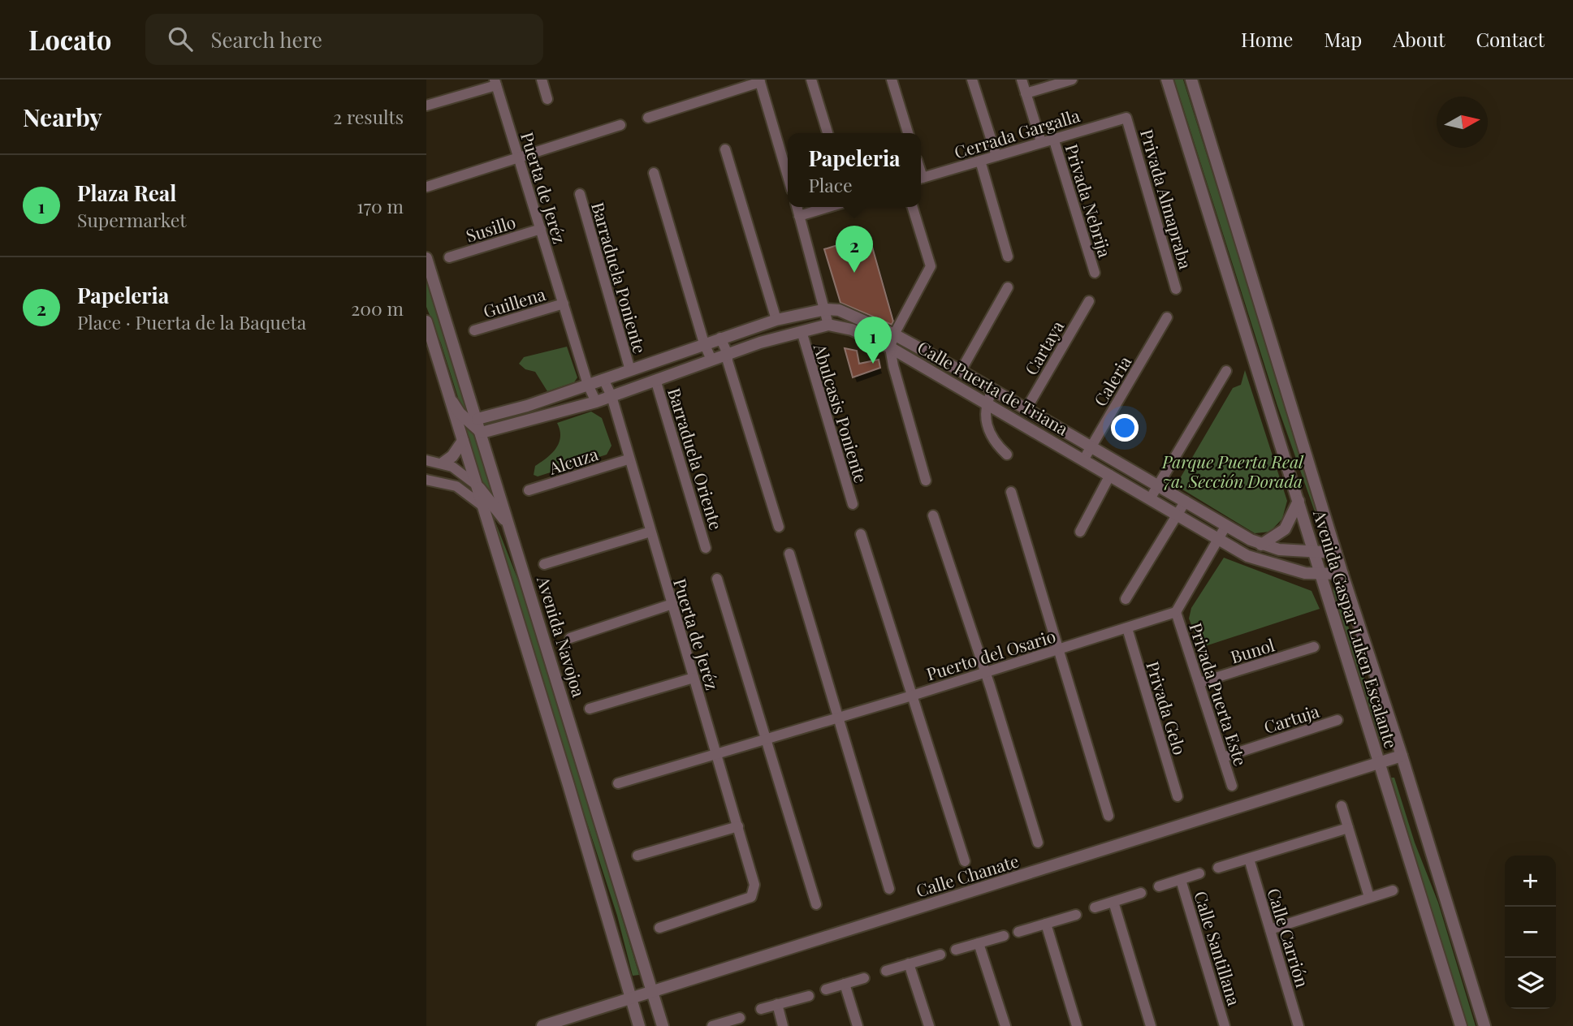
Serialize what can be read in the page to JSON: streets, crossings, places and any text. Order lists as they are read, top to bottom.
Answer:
{
  "streets": {
    "street": [
      "Cerrada Gargalla",
      "Puerta de Jeréz",
      "Privada Almapraba",
      "Privada Nebrija",
      "Susillo",
      "Barraduela Poniente",
      "Guillena",
      "Cartaya",
      "Caleria",
      "Calle Puerta de Triana",
      "Abulcasis Poniente",
      "Barraduela Oriente",
      "Alcuza",
      "Avenida Gaspar Luken Escalante",
      "Avenida Navojoa",
      "Bunol",
      "Puerto del Osario",
      "Privada Puerta Este",
      "Privada Gelo",
      "Cartuja",
      "Calle Chanate",
      "Calle Carrión",
      "Calle Santillana"
    ]
  },
  "crossings": [
    ["Cerrada Gargalla", "Privada Almapraba"],
    ["Cerrada Gargalla", "Privada Nebrija"],
    ["Puerta de Jeréz", "Susillo"],
    ["Puerta de Jeréz", "Guillena"],
    ["Puerta de Jeréz", "Calle Puerta de Triana"],
    ["Puerta de Jeréz", "Alcuza"],
    ["Puerta de Jeréz", "Puerto del Osario"],
    ["Barraduela Poniente", "Calle Puerta de Triana"],
    ["Cartaya", "Calle Puerta de Triana"],
    ["Caleria", "Calle Puerta de Triana"],
    ["Calle Puerta de Triana", "Abulcasis Poniente"],
    ["Calle Puerta de Triana", "Barraduela Oriente"],
    ["Calle Puerta de Triana", "Avenida Gaspar Luken Escalante"],
    ["Calle Puerta de Triana", "Avenida Navojoa"],
    ["Avenida Gaspar Luken Escalante", "Calle Chanate"],
    ["Avenida Navojoa", "Calle Chanate"],
    ["Bunol", "Privada Puerta Este"],
    ["Puerto del Osario", "Privada Puerta Este"],
    ["Puerto del Osario", "Privada Gelo"],
    ["Privada Puerta Este", "Cartuja"]
  ],
  "parks": ["Parque Puerta Real 7a. Sección Dorada"],
  "north": "right",
  "page": {
    "header": "Locato",
    "search": "Search here",
    "nav": [
      "Home",
      "Map",
      "About",
      "Contact"
    ],
    "heading": ["Nearby", "2 results"],
    "popup": ["Papeleria", "Place"],
    "list": [
      {
        "mark": "1",
        "name": "Plaza Real",
        "note": "Supermarket",
        "value": "170 m"
      },
      {
        "mark": "2",
        "name": "Papeleria",
        "note": "Place · Puerta de la Baqueta",
        "value": "200 m"
      }
    ],
    "pins": ["2", "1"],
    "map_buttons": ["+", "−"]
  }
}
